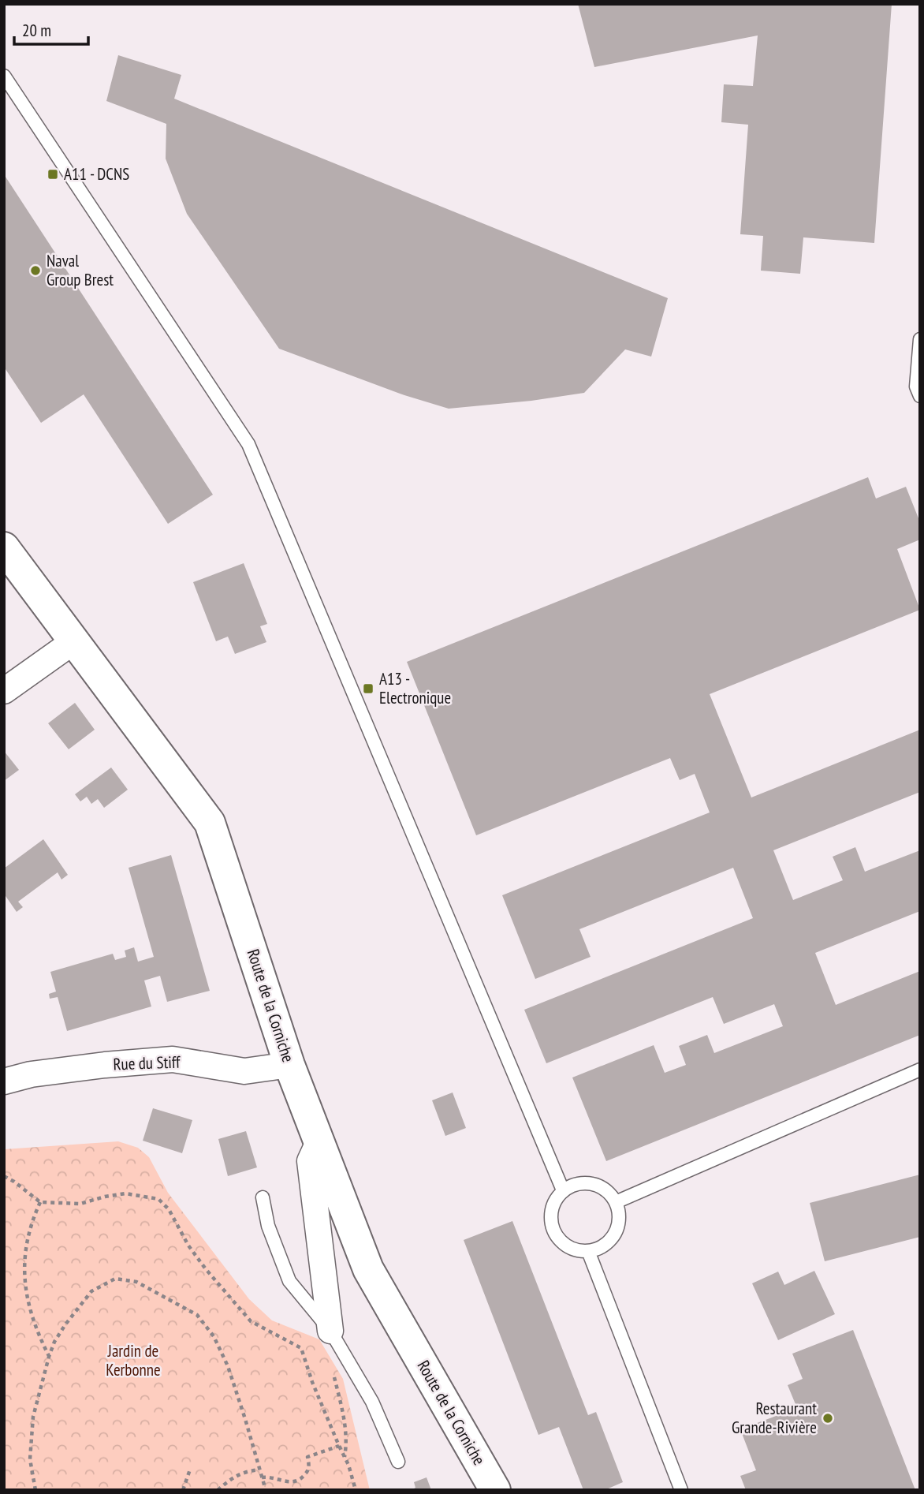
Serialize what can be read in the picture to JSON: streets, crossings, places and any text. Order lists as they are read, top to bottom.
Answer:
{
  "streets": {
    "street": ["Route de la Corniche", "Rue du Stiff"]
  },
  "crossings": [
    ["Route de la Corniche", "Rue du Stiff"]
  ],
  "parks": ["Jardin de Kerbonne"],
  "places": {
    "transit": ["A11 - DCNS", "A13 - Electronique"],
    "other": ["Naval Group Brest", "Restaurant Grande-Rivière"]
  },
  "scale_bar": "20 m"
}
